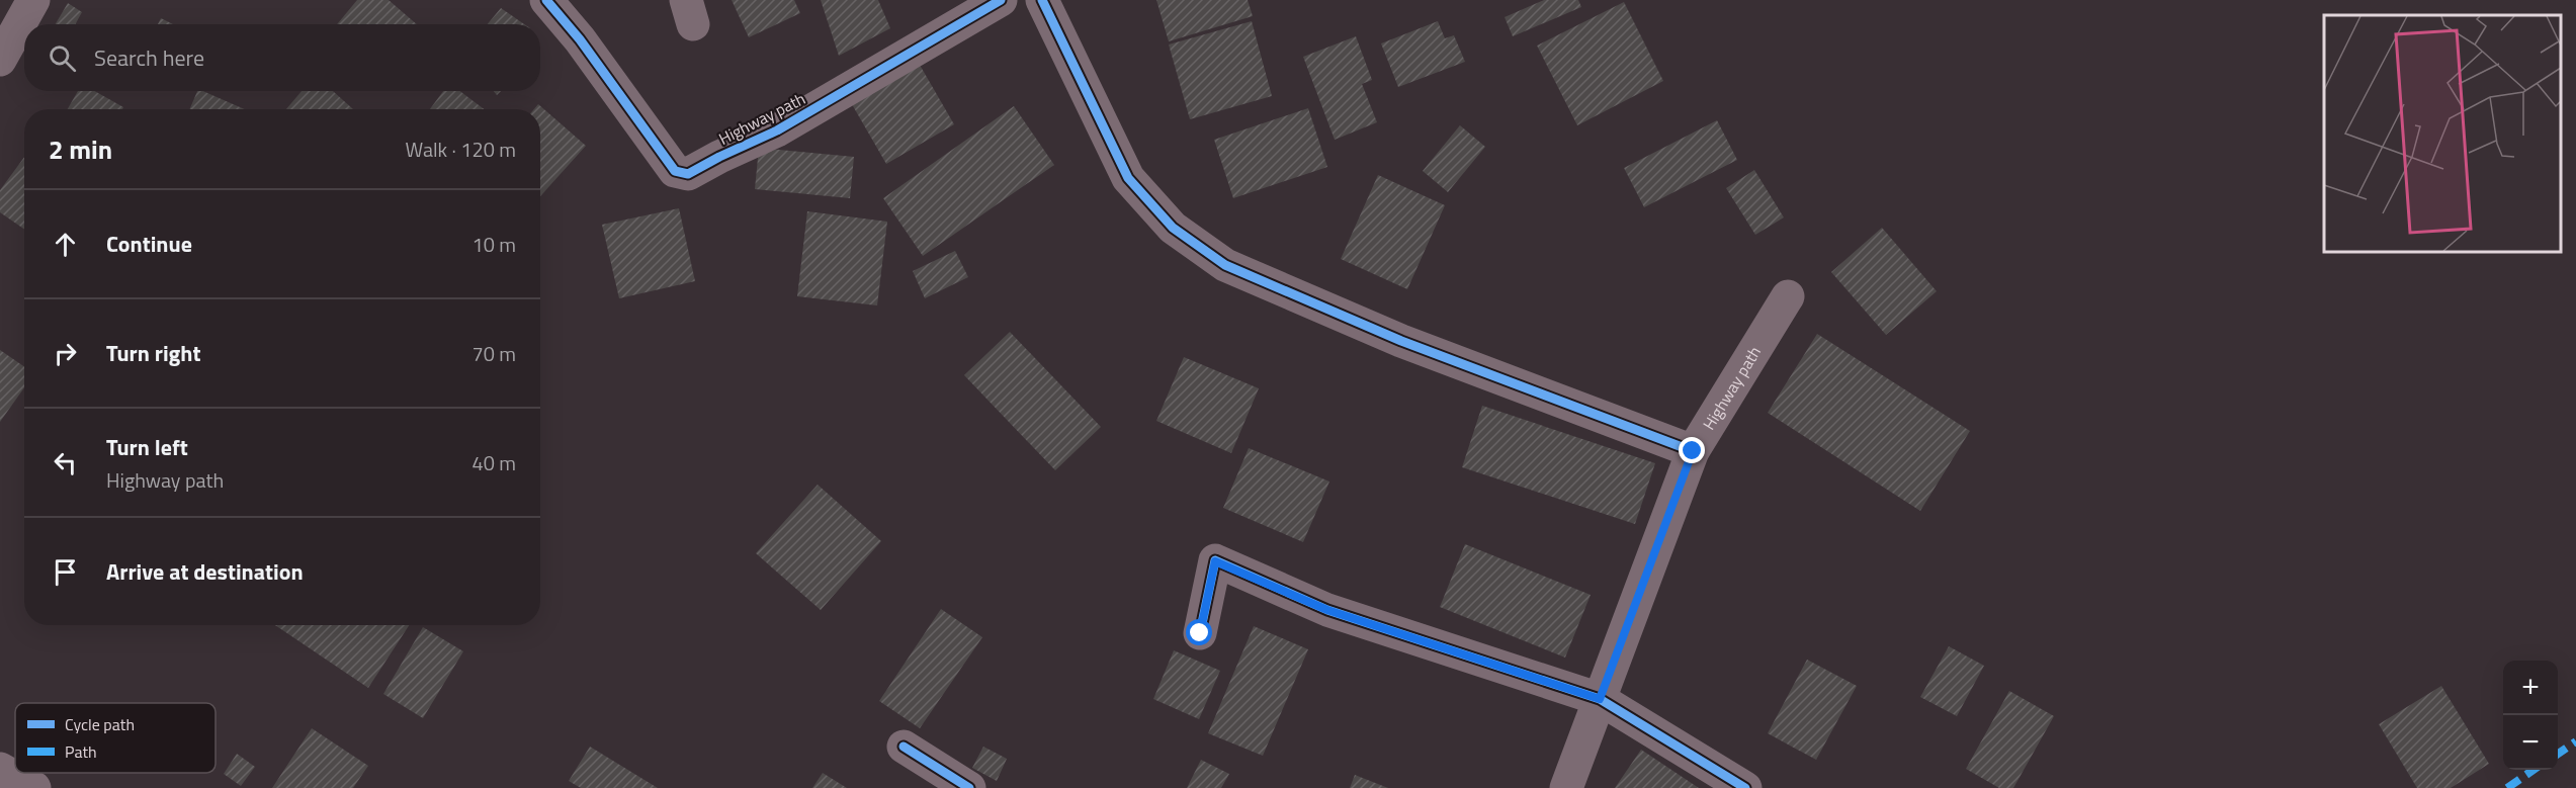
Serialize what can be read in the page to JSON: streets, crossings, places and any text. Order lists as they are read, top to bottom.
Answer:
{
  "streets": {
    "street": ["Highway path"]
  },
  "legend": ["Cycle path", "Path"],
  "page": {
    "search": "Search here",
    "heading": ["2 min", "Walk · 120 m"],
    "list": [
      ["Continue", "10 m"],
      ["Turn right", "70 m"],
      ["Turn left", "Highway path", "40 m"],
      "Arrive at destination"
    ],
    "map_buttons": ["+", "−"]
  }
}
